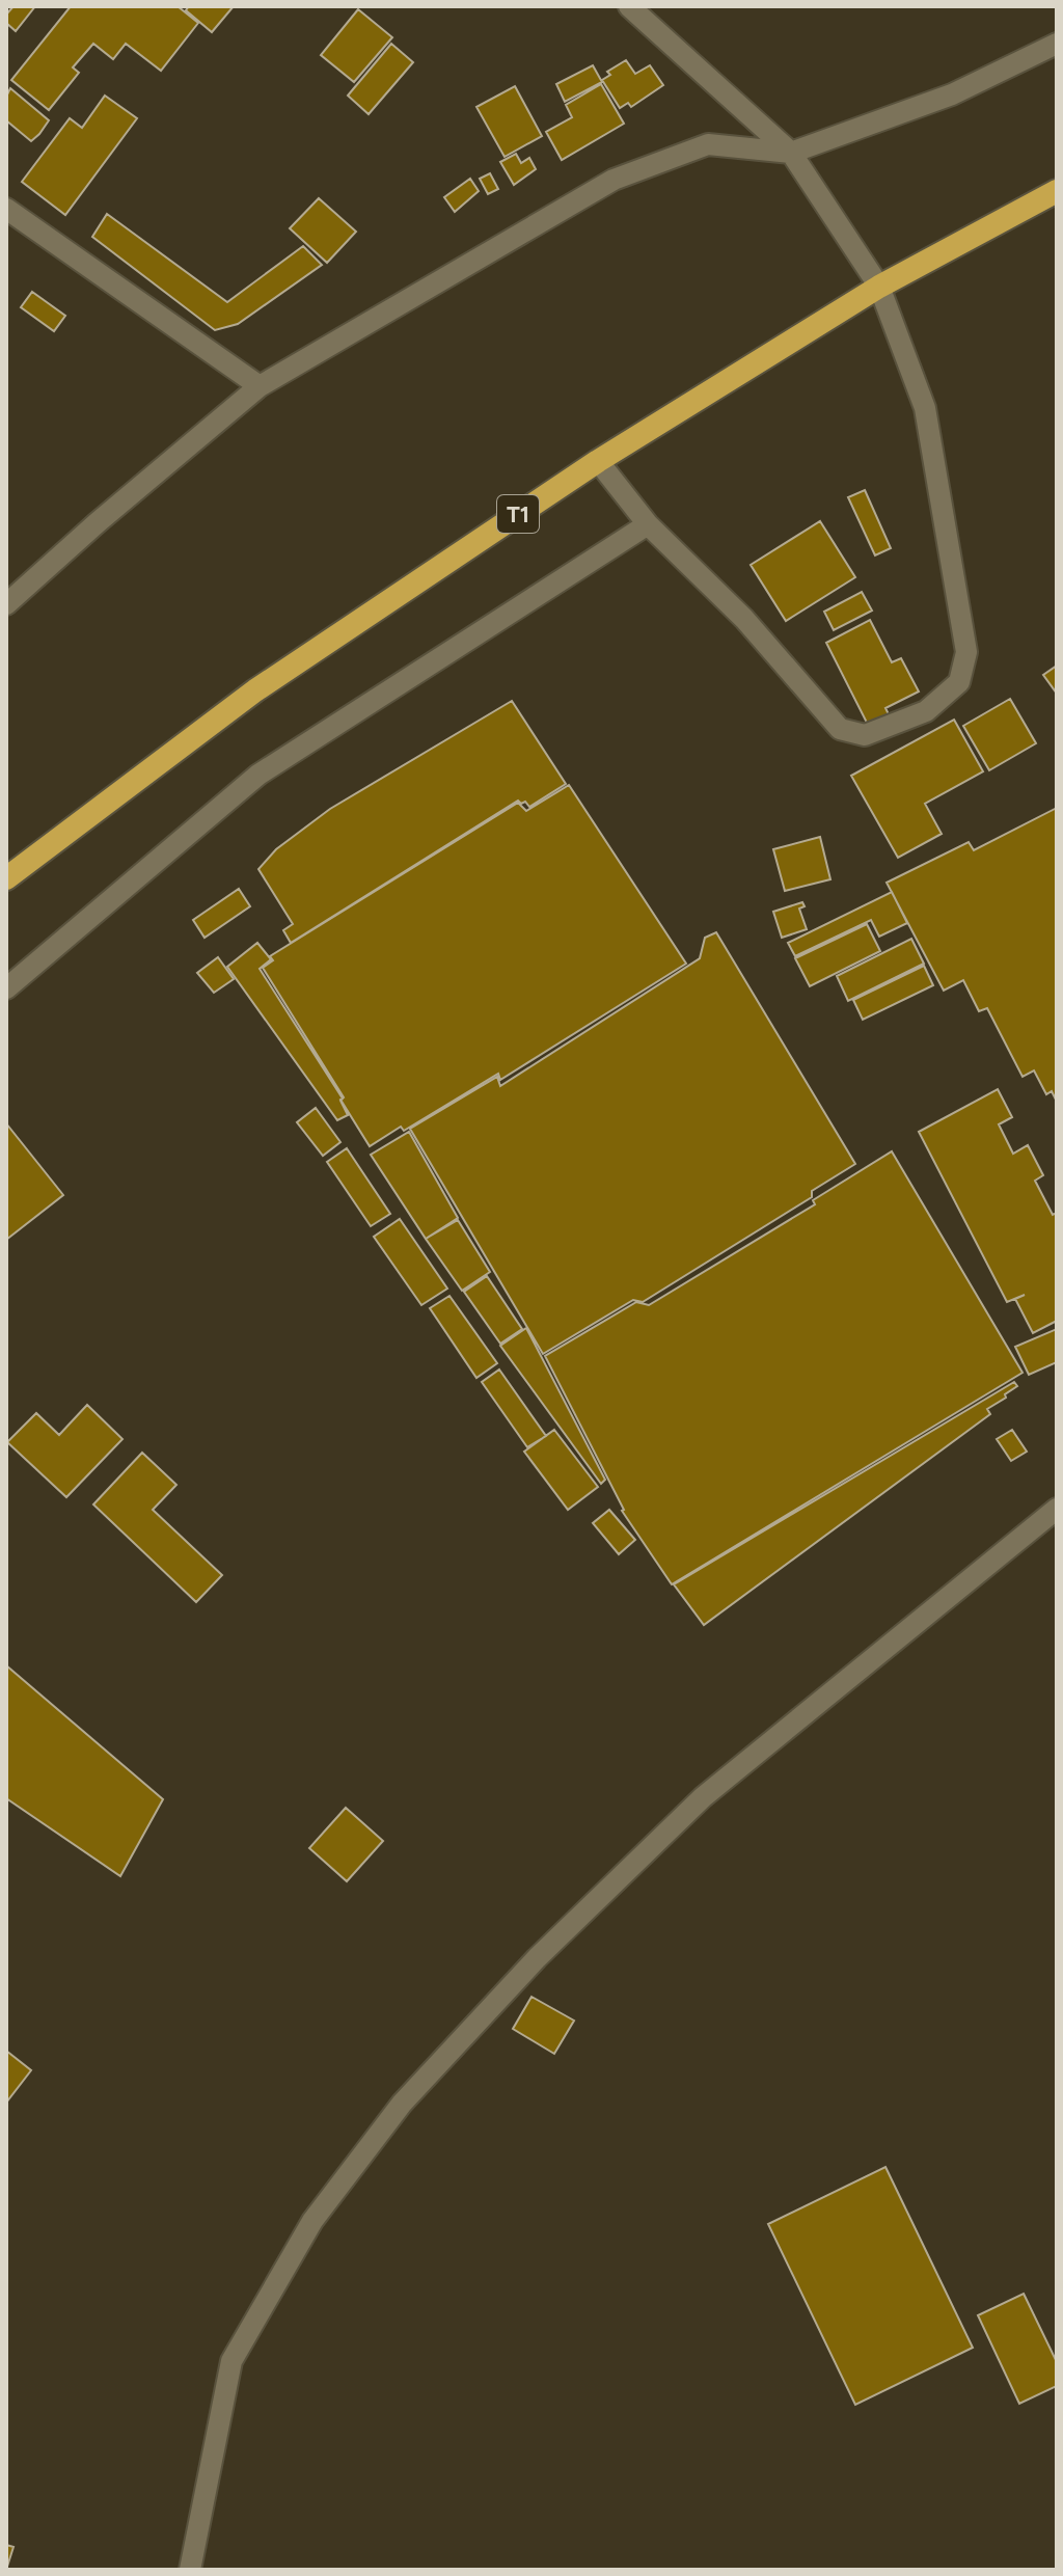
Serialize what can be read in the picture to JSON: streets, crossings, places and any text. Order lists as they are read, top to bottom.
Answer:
{
  "streets": {
    "highway": ["T1"]
  }
}
